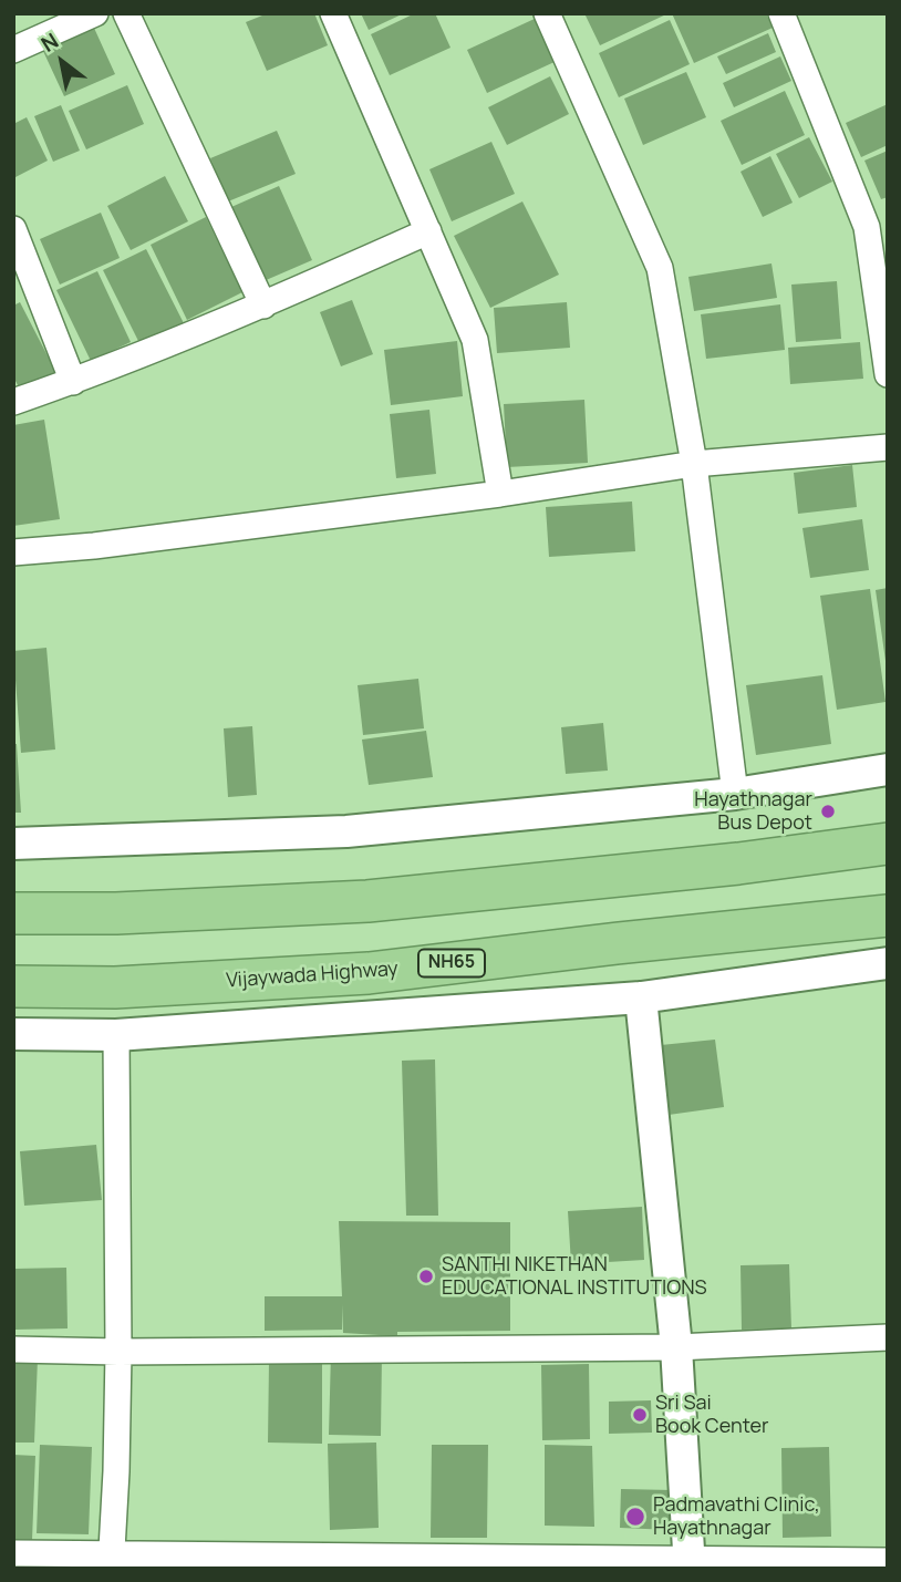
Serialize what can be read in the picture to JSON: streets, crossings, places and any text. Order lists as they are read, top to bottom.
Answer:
{
  "streets": {
    "highway": ["NH65", "Vijaywada Highway"]
  },
  "places": [
    "Hayathnagar Bus Depot",
    "SANTHI NIKETHAN EDUCATIONAL INSTITUTIONS",
    "Sri Sai Book Center",
    "Padmavathi Clinic, Hayathnagar"
  ],
  "north": "top left"
}
